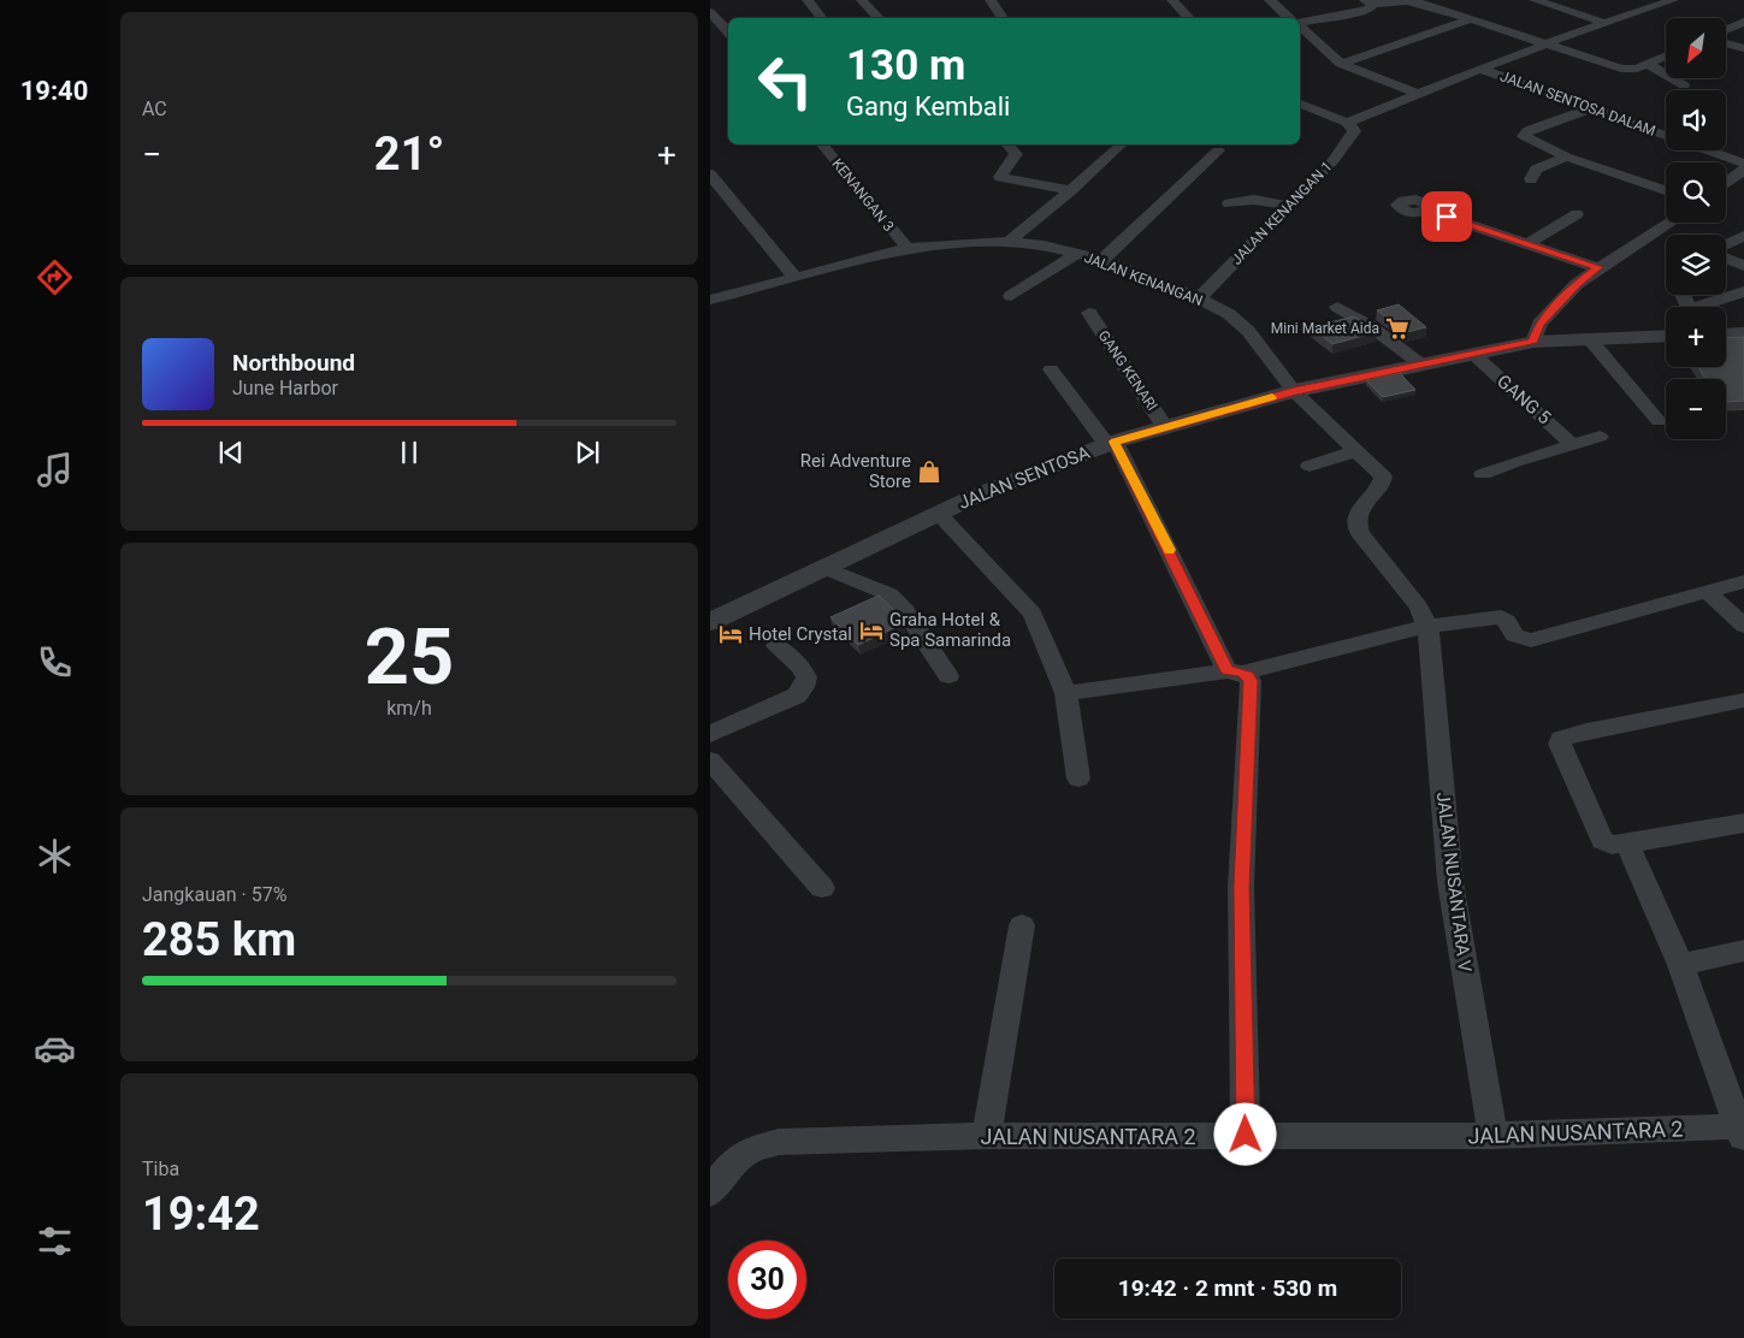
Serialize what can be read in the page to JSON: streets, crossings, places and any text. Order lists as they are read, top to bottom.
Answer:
{
  "streets": {
    "street": [
      "JALAN SENTOSA DALAM",
      "KENANGAN 3",
      "JALAN KENANGAN 1",
      "JALAN KENANGAN",
      "GANG KENARI",
      "GANG 5",
      "JALAN SENTOSA",
      "JALAN NUSANTARA V",
      "JALAN NUSANTARA 2"
    ]
  },
  "crossings": [
    ["KENANGAN 3", "JALAN KENANGAN"],
    ["JALAN KENANGAN 1", "JALAN KENANGAN"],
    ["JALAN KENANGAN", "JALAN SENTOSA"],
    ["JALAN KENANGAN", "JALAN NUSANTARA V"],
    ["GANG KENARI", "JALAN SENTOSA"],
    ["GANG 5", "JALAN SENTOSA"],
    ["JALAN NUSANTARA V", "JALAN NUSANTARA 2"]
  ],
  "places": {
    "supermarket": ["Mini Market Aida"],
    "shop": ["Rei Adventure Store"],
    "hotel": ["Graha Hotel & Spa Samarinda", "Hotel Crystal"]
  },
  "north": "bottom left",
  "page": {
    "tabs": "19:40",
    "tile": [
      "AC",
      ["25", "km/h"],
      ["Jangkauan · 57%", "285 km"],
      ["Tiba", "19:42"]
    ],
    "map_buttons": ["+", "−"],
    "turn": ["130 m", "Gang Kembali"],
    "heat": ["−", "21°", "+"],
    "song": ["Northbound", "June Harbor"],
    "limit": "30",
    "trip": "19:42 · 2 mnt · 530 m"
  }
}
